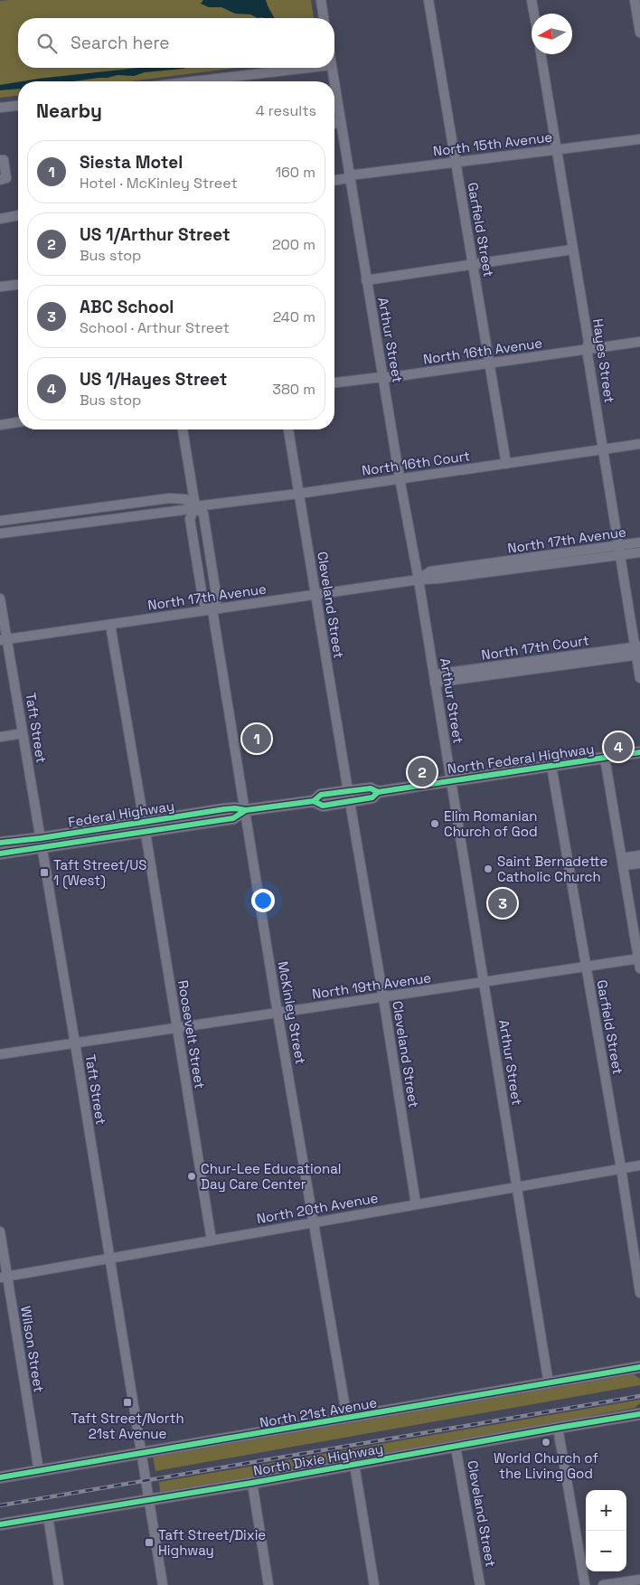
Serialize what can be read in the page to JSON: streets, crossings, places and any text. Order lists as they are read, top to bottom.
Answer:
{
  "streets": {
    "main road": [
      "North Federal Highway",
      "Federal Highway",
      "North 21st Avenue",
      "North Dixie Highway"
    ],
    "street": [
      "North 15th Avenue",
      "Garfield Street",
      "Arthur Street",
      "North 16th Avenue",
      "Hayes Street",
      "North 16th Court",
      "North 17th Avenue",
      "Cleveland Street",
      "North 17th Court",
      "Taft Street",
      "North 19th Avenue",
      "McKinley Street",
      "Roosevelt Street",
      "North 20th Avenue",
      "Wilson Street"
    ]
  },
  "crossings": [
    ["North 15th Avenue", "Garfield Street"],
    ["North 15th Avenue", "Arthur Street"],
    ["North 15th Avenue", "Hayes Street"],
    ["Garfield Street", "North 16th Avenue"],
    ["Garfield Street", "North 16th Court"],
    ["Garfield Street", "North Federal Highway"],
    ["Garfield Street", "North 19th Avenue"],
    ["Garfield Street", "North 20th Avenue"],
    ["Arthur Street", "North 16th Avenue"],
    ["Arthur Street", "North 16th Court"],
    ["Arthur Street", "North 17th Avenue"],
    ["Arthur Street", "North 17th Court"],
    ["Arthur Street", "North Federal Highway"],
    ["Arthur Street", "North 19th Avenue"],
    ["Arthur Street", "North 20th Avenue"],
    ["Arthur Street", "North 21st Avenue"],
    ["North 16th Avenue", "Hayes Street"],
    ["Hayes Street", "North 16th Court"],
    ["Hayes Street", "North 17th Avenue"],
    ["Hayes Street", "North 17th Court"],
    ["North 16th Court", "Cleveland Street"],
    ["North 16th Court", "McKinley Street"],
    ["North 17th Avenue", "Cleveland Street"],
    ["North 17th Avenue", "Taft Street"],
    ["North 17th Avenue", "McKinley Street"],
    ["North 17th Avenue", "Roosevelt Street"],
    ["Cleveland Street", "Federal Highway"],
    ["Cleveland Street", "North 19th Avenue"],
    ["Cleveland Street", "North 20th Avenue"],
    ["Cleveland Street", "North Dixie Highway"],
    ["Taft Street", "Federal Highway"],
    ["Taft Street", "North 19th Avenue"],
    ["Taft Street", "North 20th Avenue"],
    ["Taft Street", "North 21st Avenue"],
    ["Taft Street", "North Dixie Highway"],
    ["North Federal Highway", "Federal Highway"],
    ["Federal Highway", "McKinley Street"],
    ["Federal Highway", "Roosevelt Street"],
    ["North 19th Avenue", "McKinley Street"],
    ["North 19th Avenue", "Roosevelt Street"],
    ["McKinley Street", "North 20th Avenue"],
    ["McKinley Street", "North 21st Avenue"],
    ["Roosevelt Street", "North 20th Avenue"],
    ["North 20th Avenue", "Wilson Street"],
    ["Wilson Street", "North 21st Avenue"]
  ],
  "places": {
    "other": [
      "Elim Romanian Church of God",
      "Saint Bernadette Catholic Church",
      "Chur-Lee Educational Day Care Center",
      "World Church of the Living God"
    ],
    "transit": ["Taft Street/US 1 (West)", "Taft Street/North 21st Avenue", "Taft Street/Dixie Highway"]
  },
  "north": "left",
  "page": {
    "search": "Search here",
    "heading": ["Nearby", "4 results"],
    "list": [
      {
        "mark": "1",
        "name": "Siesta Motel",
        "note": "Hotel · McKinley Street",
        "value": "160 m"
      },
      {
        "mark": "2",
        "name": "US 1/Arthur Street",
        "note": "Bus stop",
        "value": "200 m"
      },
      {
        "mark": "3",
        "name": "ABC School",
        "note": "School · Arthur Street",
        "value": "240 m"
      },
      {
        "mark": "4",
        "name": "US 1/Hayes Street",
        "note": "Bus stop",
        "value": "380 m"
      }
    ],
    "pins": [
      "1",
      "4",
      "2",
      "3"
    ],
    "map_buttons": ["+", "−"]
  }
}
